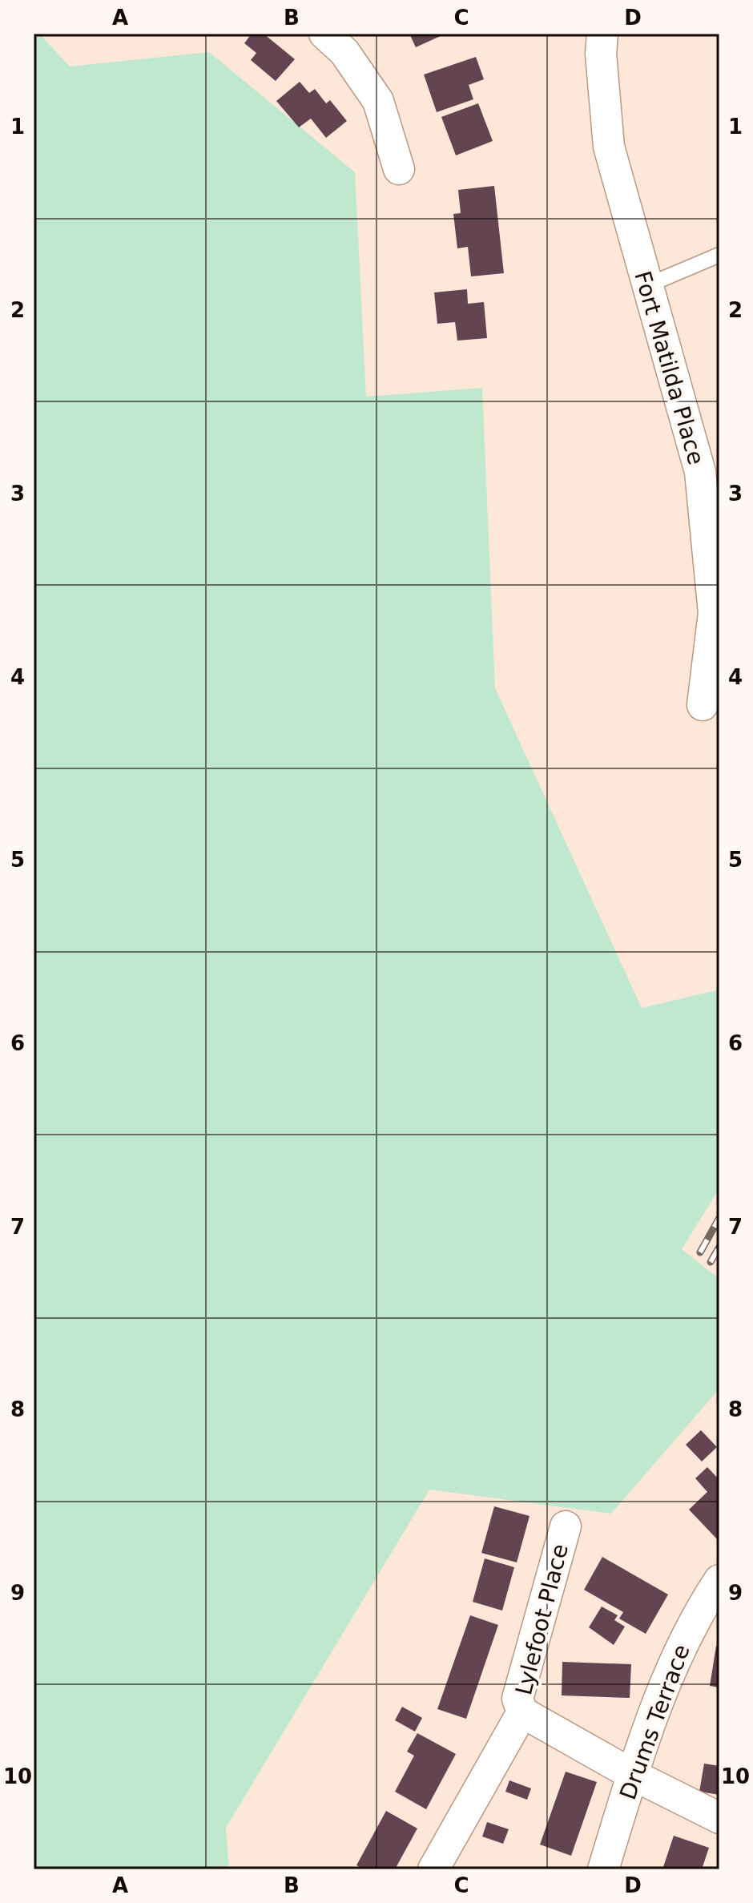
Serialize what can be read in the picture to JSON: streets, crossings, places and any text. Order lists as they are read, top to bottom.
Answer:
{
  "streets": {
    "street": ["Fort Matilda Place", "Lylefoot Place", "Drums Terrace"]
  },
  "grid": {
    "columns": [
      "A",
      "B",
      "C",
      "D"
    ],
    "rows": [
      "1",
      "2",
      "3",
      "4",
      "5",
      "6",
      "7",
      "8",
      "9",
      "10"
    ]
  }
}
